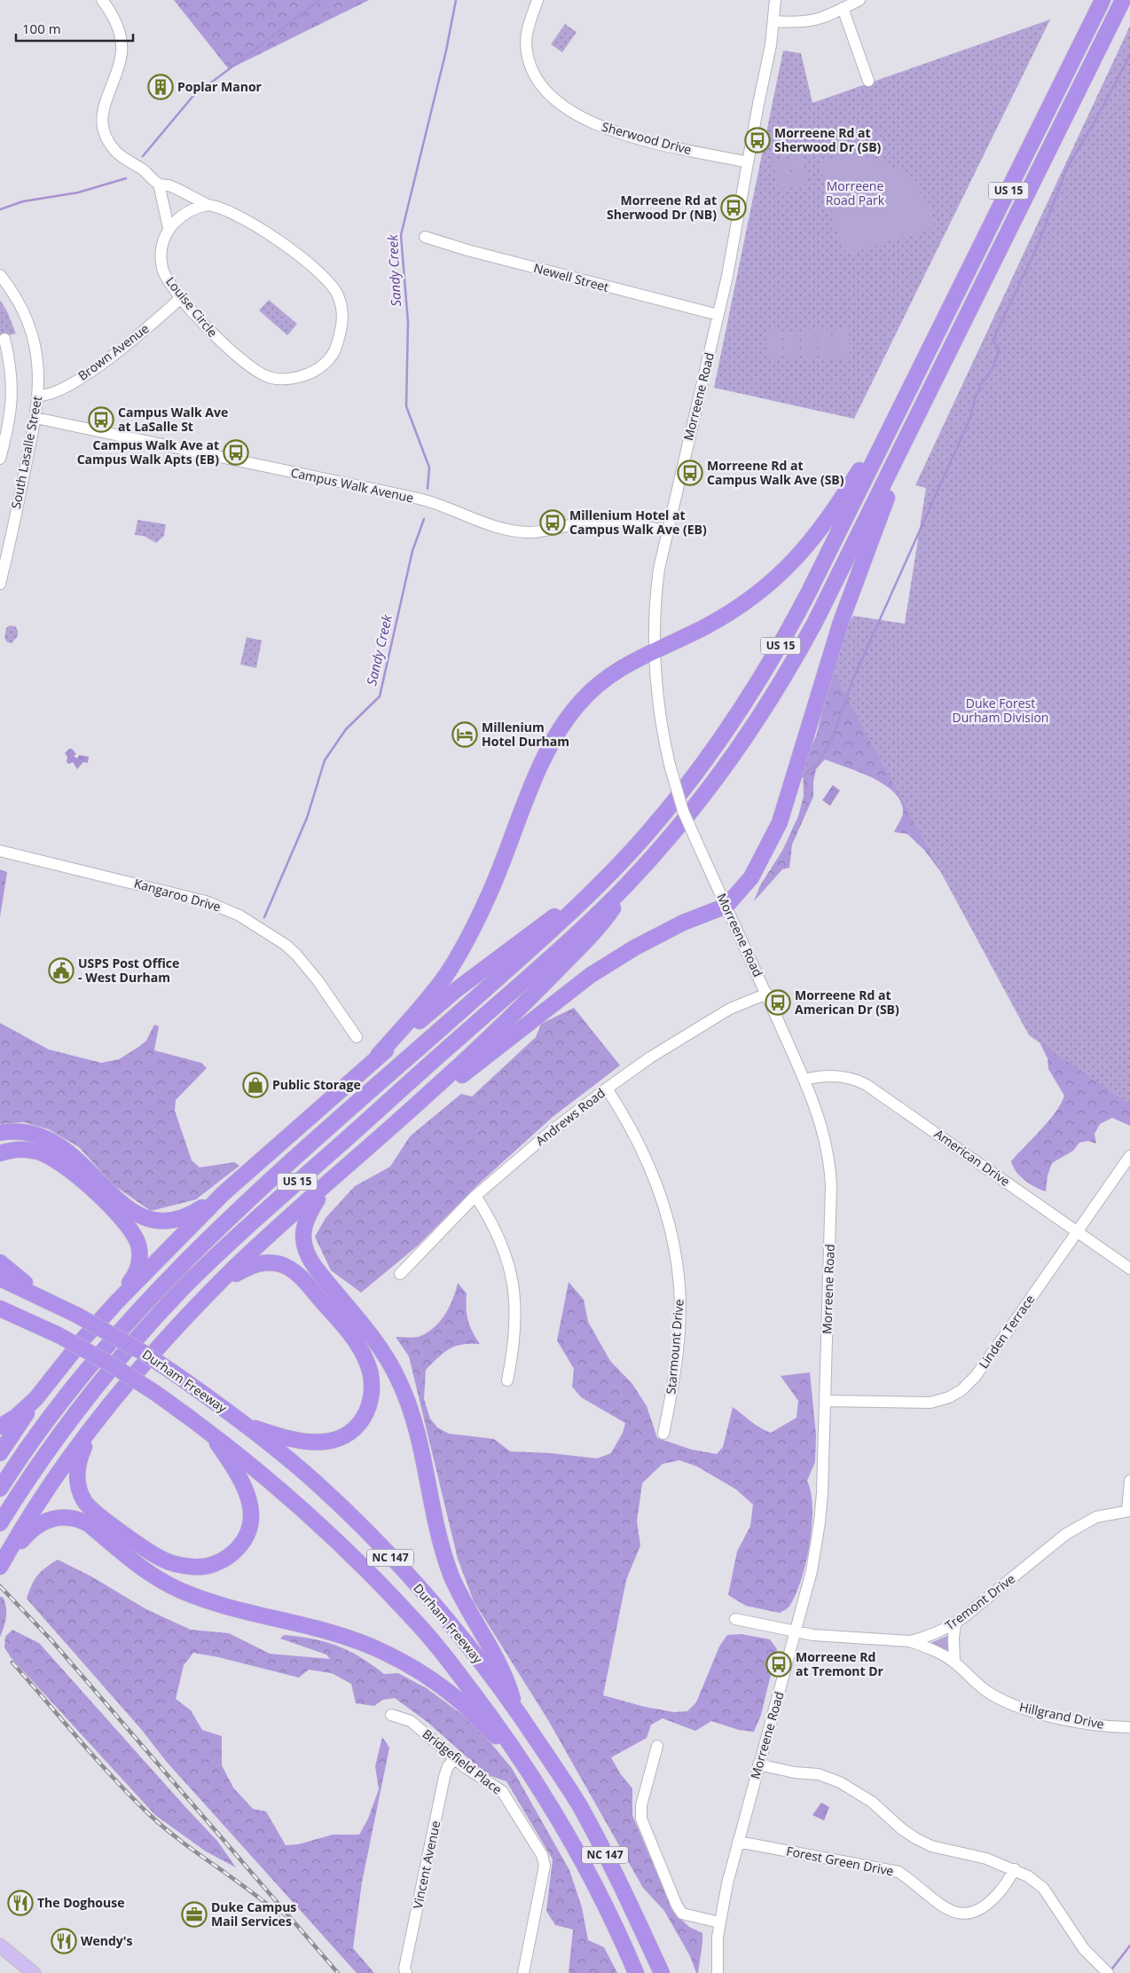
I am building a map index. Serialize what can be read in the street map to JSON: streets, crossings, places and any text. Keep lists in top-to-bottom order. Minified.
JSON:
{"streets":{"highway":["US 15","Durham Freeway","NC 147"],"street":["Sherwood Drive","Newell Street","Louise Circle","Brown Avenue","Morreene Road","South Lasalle Street","Campus Walk Avenue","Kangaroo Drive","Andrews Road","American Drive","Linden Terrace","Starmount Drive","Tremont Drive","Hillgrand Drive","Bridgefield Place","Forest Green Drive","Vincent Avenue"]},"crossings":[["Sherwood Drive","Morreene Road"],["Newell Street","Morreene Road"],["Louise Circle","Brown Avenue"],["Brown Avenue","South Lasalle Street"],["Morreene Road","Campus Walk Avenue"],["Morreene Road","Andrews Road"],["Morreene Road","American Drive"],["Morreene Road","Linden Terrace"],["Morreene Road","Tremont Drive"],["Morreene Road","Forest Green Drive"],["South Lasalle Street","Campus Walk Avenue"],["Andrews Road","Starmount Drive"],["American Drive","Linden Terrace"],["Tremont Drive","Hillgrand Drive"],["Bridgefield Place","Vincent Avenue"]],"water":["Sandy Creek"],"parks":["Morreene Road Park","Duke Forest Durham Division"],"places":{"building":["Poplar Manor"],"bus stop":["Morreene Rd at Sherwood Dr (SB)","Morreene Rd at Sherwood Dr (NB)","Campus Walk Ave at LaSalle St","Campus Walk Ave at Campus Walk Apts (EB)","Morreene Rd at Campus Walk Ave (SB)","Millenium Hotel at Campus Walk Ave (EB)","Morreene Rd at American Dr (SB)","Morreene Rd at Tremont Dr"],"hotel":["Millenium Hotel Durham"],"public building":["USPS Post Office - West Durham"],"shop":["Public Storage"],"restaurant":["The Doghouse","Wendy's"],"office":["Duke Campus Mail Services"]},"scale_bar":"100 m"}
